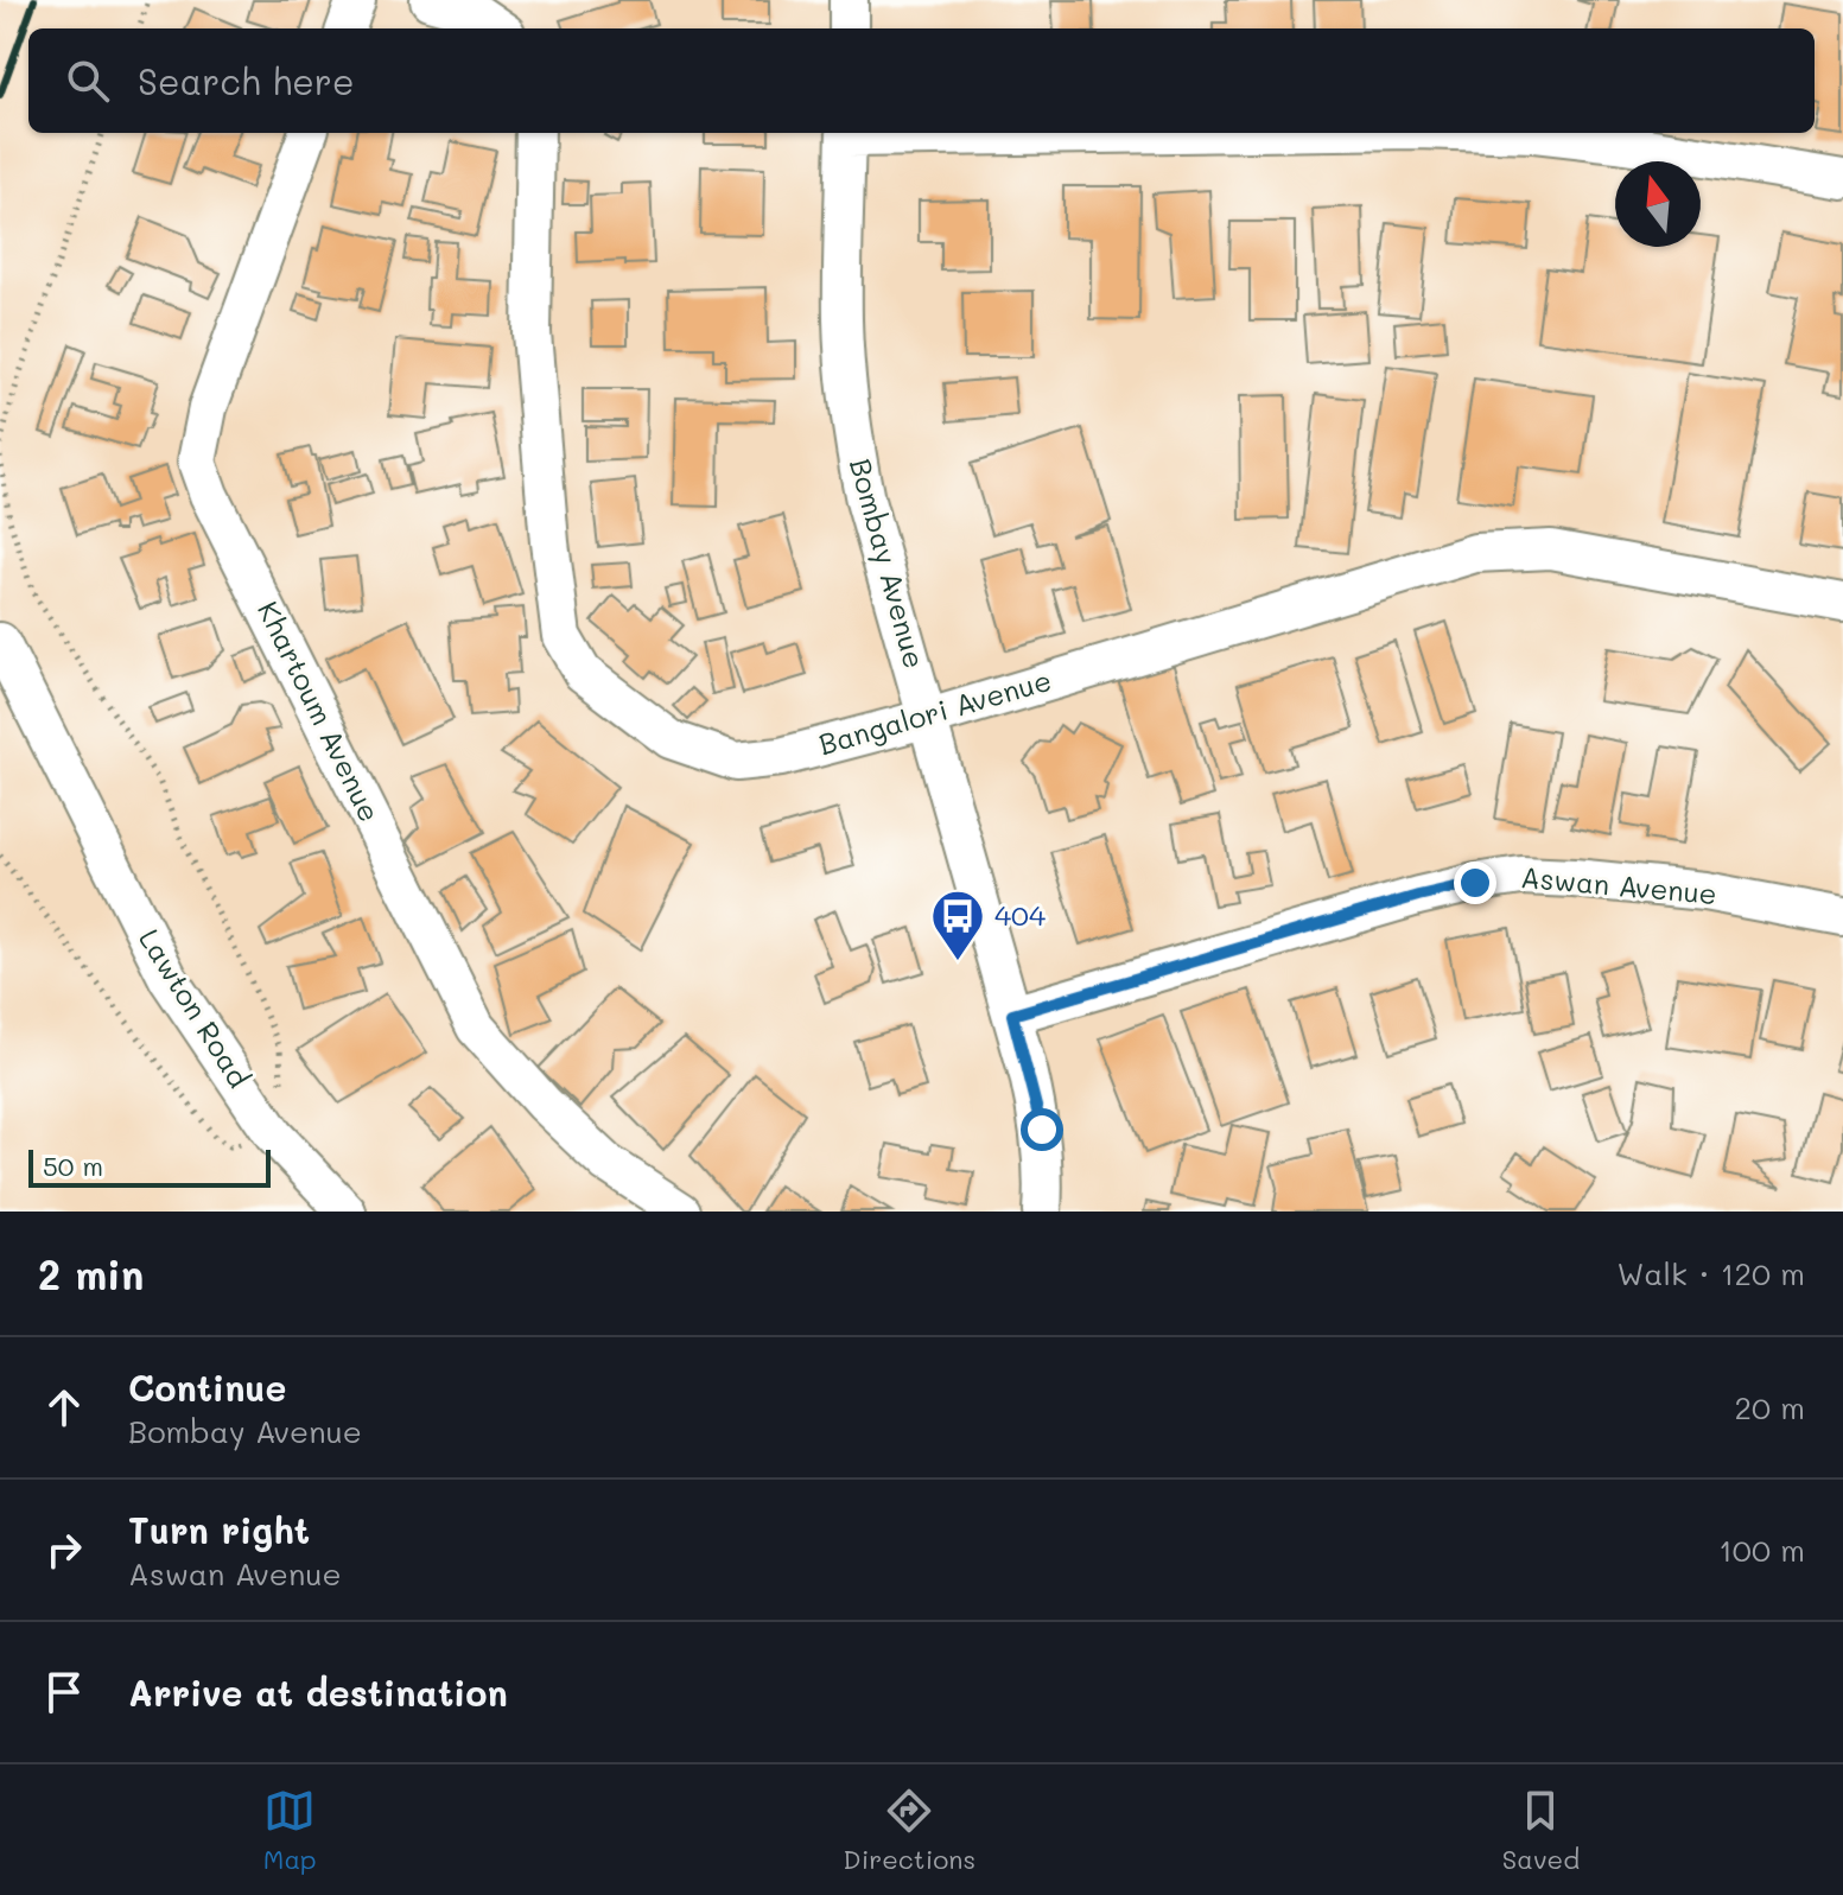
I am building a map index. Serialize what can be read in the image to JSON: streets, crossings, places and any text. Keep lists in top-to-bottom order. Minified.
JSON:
{"streets":{"street":["Bombay Avenue","Khartoum Avenue","Bangalori Avenue","Aswan Avenue","Lawton Road"]},"crossings":[["Bombay Avenue","Bangalori Avenue"],["Bombay Avenue","Aswan Avenue"]],"places":{"bus stop":["404"]},"scale_bar":"50 m","north":"top","page":{"search":"Search here","scale":"50 m","heading":["2 min","Walk · 120 m"],"list":[["Continue","Bombay Avenue","20 m"],["Turn right","Aswan Avenue","100 m"],"Arrive at destination"],"nav":["Map","Directions","Saved"]}}
